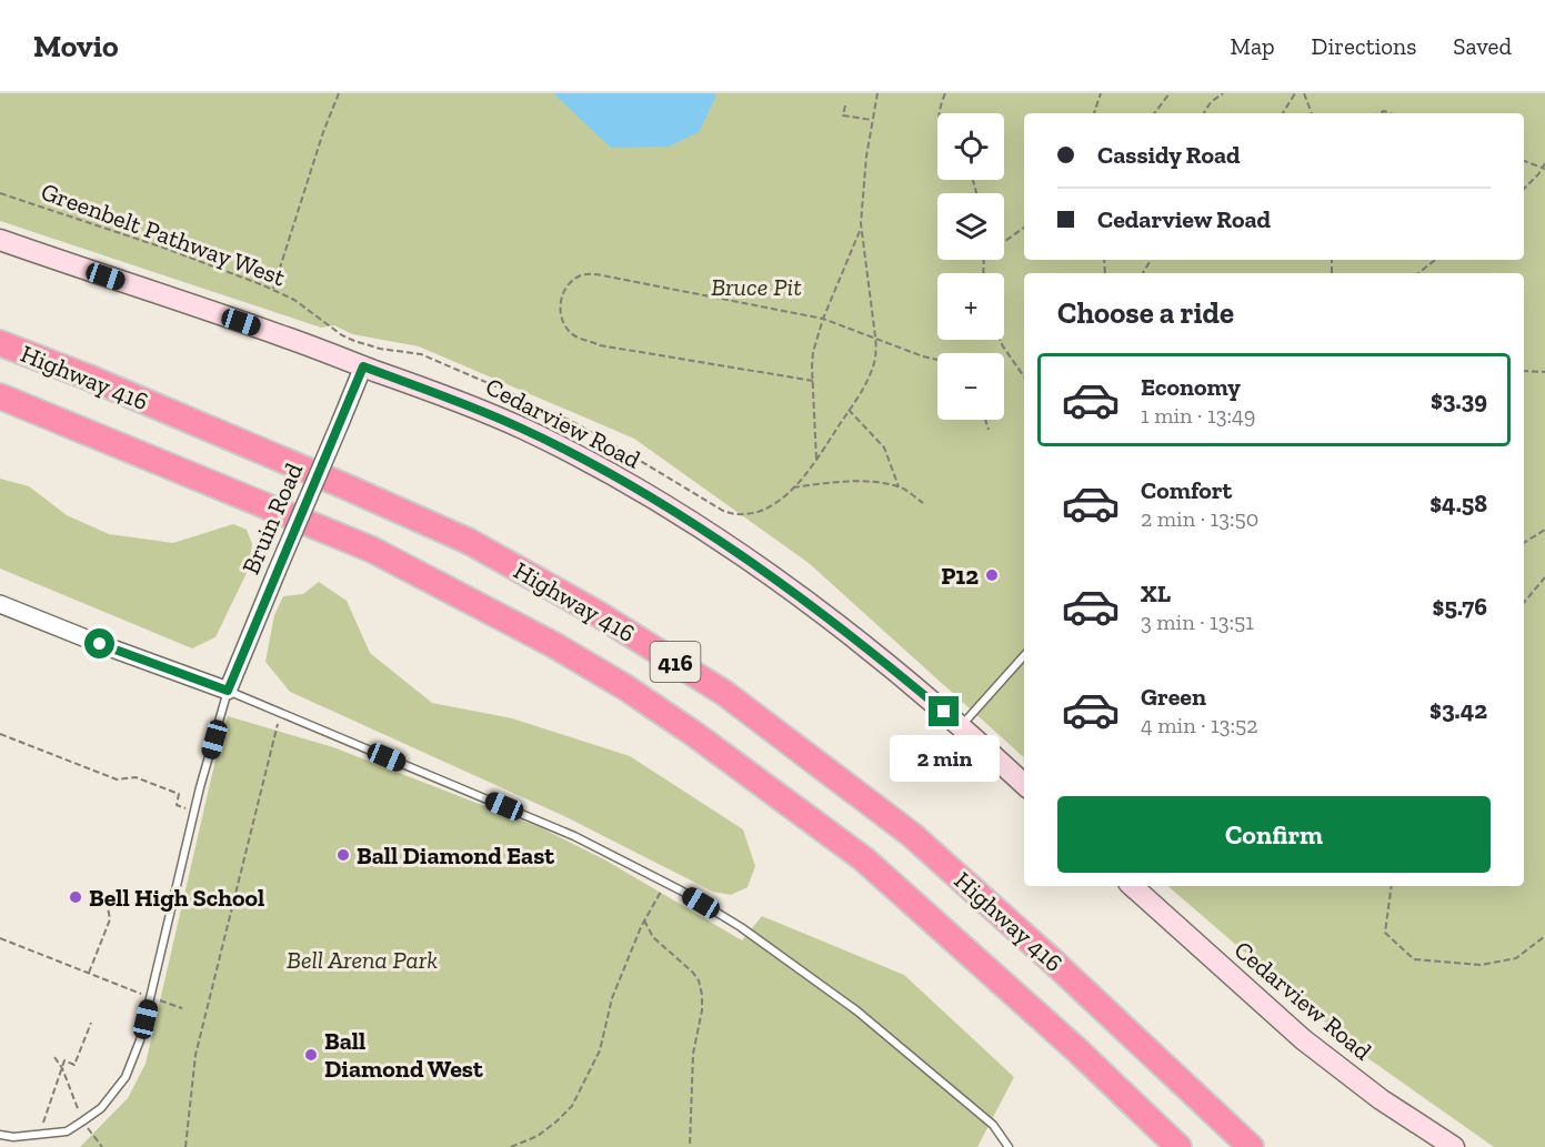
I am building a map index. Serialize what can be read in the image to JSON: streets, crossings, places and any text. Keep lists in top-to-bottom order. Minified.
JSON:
{"streets":{"highway":["Highway 416","416"],"main road":["Cedarview Road"],"street":["Bruin Road"],"path":["Greenbelt Pathway West"]},"crossings":[["Cedarview Road","Bruin Road"]],"parks":["Bruce Pit","Bell Arena Park"],"places":["P12","Ball Diamond East","Bell High School","Ball Diamond West"],"page":{"header":"Movio","nav":["Map","Directions","Saved"],"map_buttons":["+","−"],"banner":["Cassidy Road","Cedarview Road"],"heading":"Choose a ride","list":[{"name":"Economy","note":"1 min · 13:49","value":"$3.39"},{"name":"Comfort","note":"2 min · 13:50","value":"$4.58"},{"name":"XL","note":"3 min · 13:51","value":"$5.76"},{"name":"Green","note":"4 min · 13:52","value":"$3.42"}],"bubble":"2 min","buttons":"Confirm"}}
